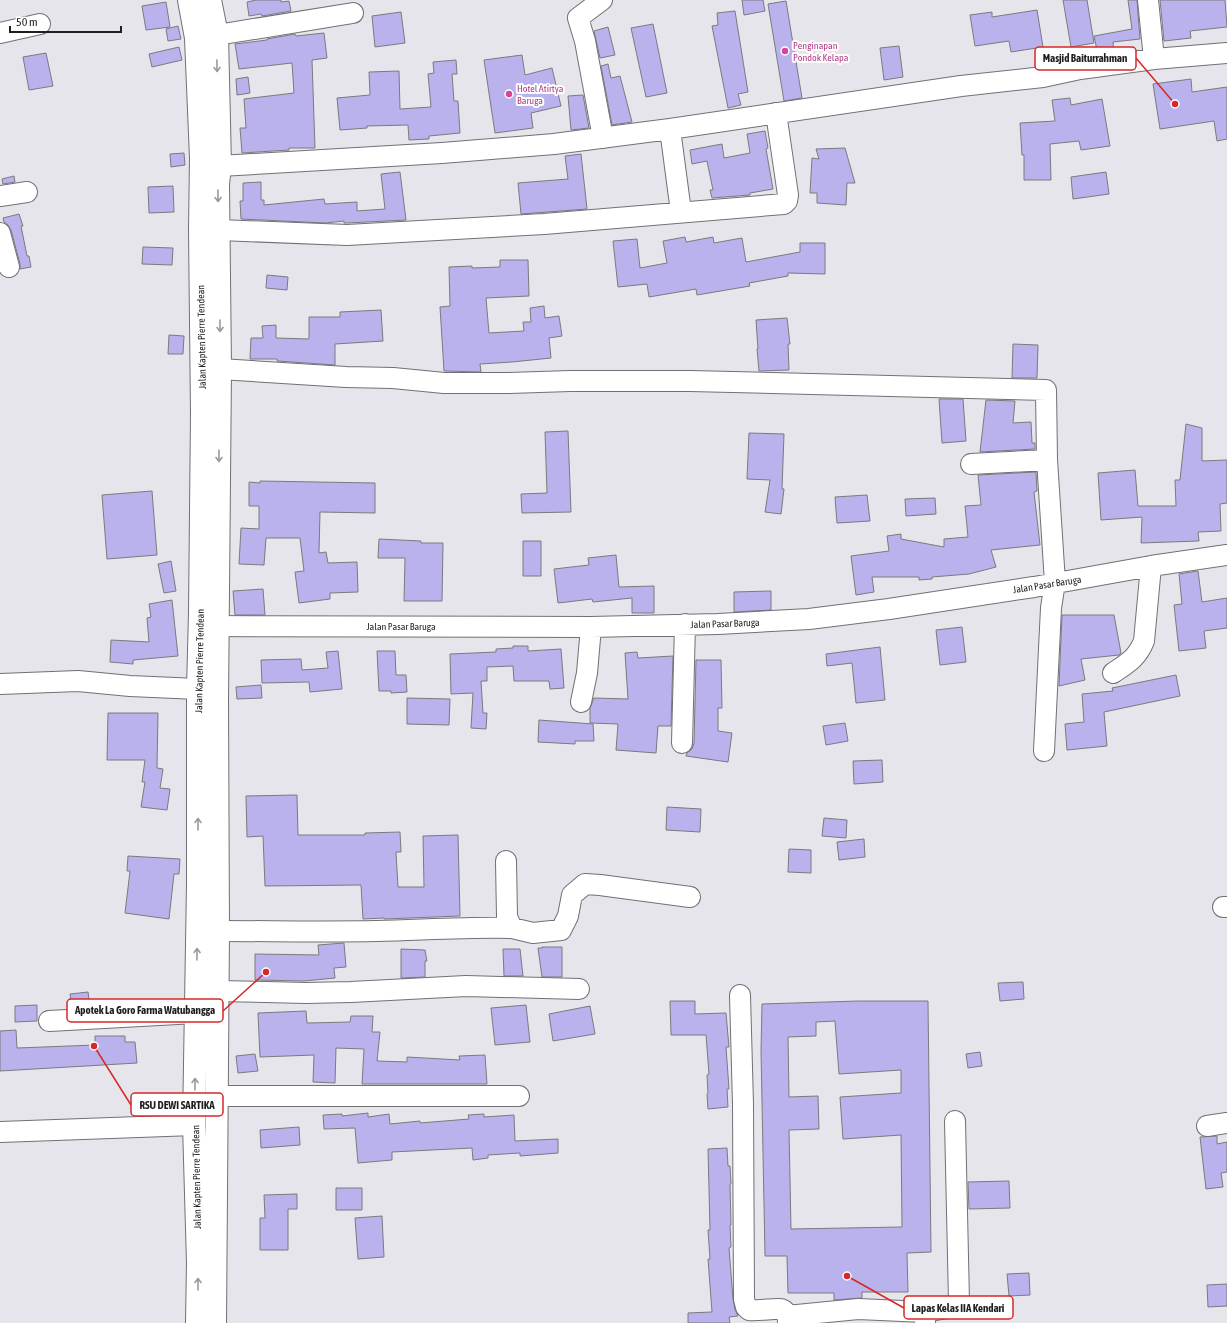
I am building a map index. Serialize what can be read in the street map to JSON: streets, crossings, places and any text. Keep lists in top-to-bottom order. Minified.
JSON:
{"streets":{"highway":["Jalan Kapten Pierre Tendean"],"street":["Jalan Pasar Baruga"]},"crossings":[["Jalan Kapten Pierre Tendean","Jalan Pasar Baruga"]],"places":["Penginapan Pondok Kelapa","Hotel Atirtya Baruga","Masjid Baiturrahman","Apotek La Goro Farma Watubangga","RSU DEWI SARTIKA","Lapas Kelas IIA Kendari"],"scale_bar":"50 m"}
